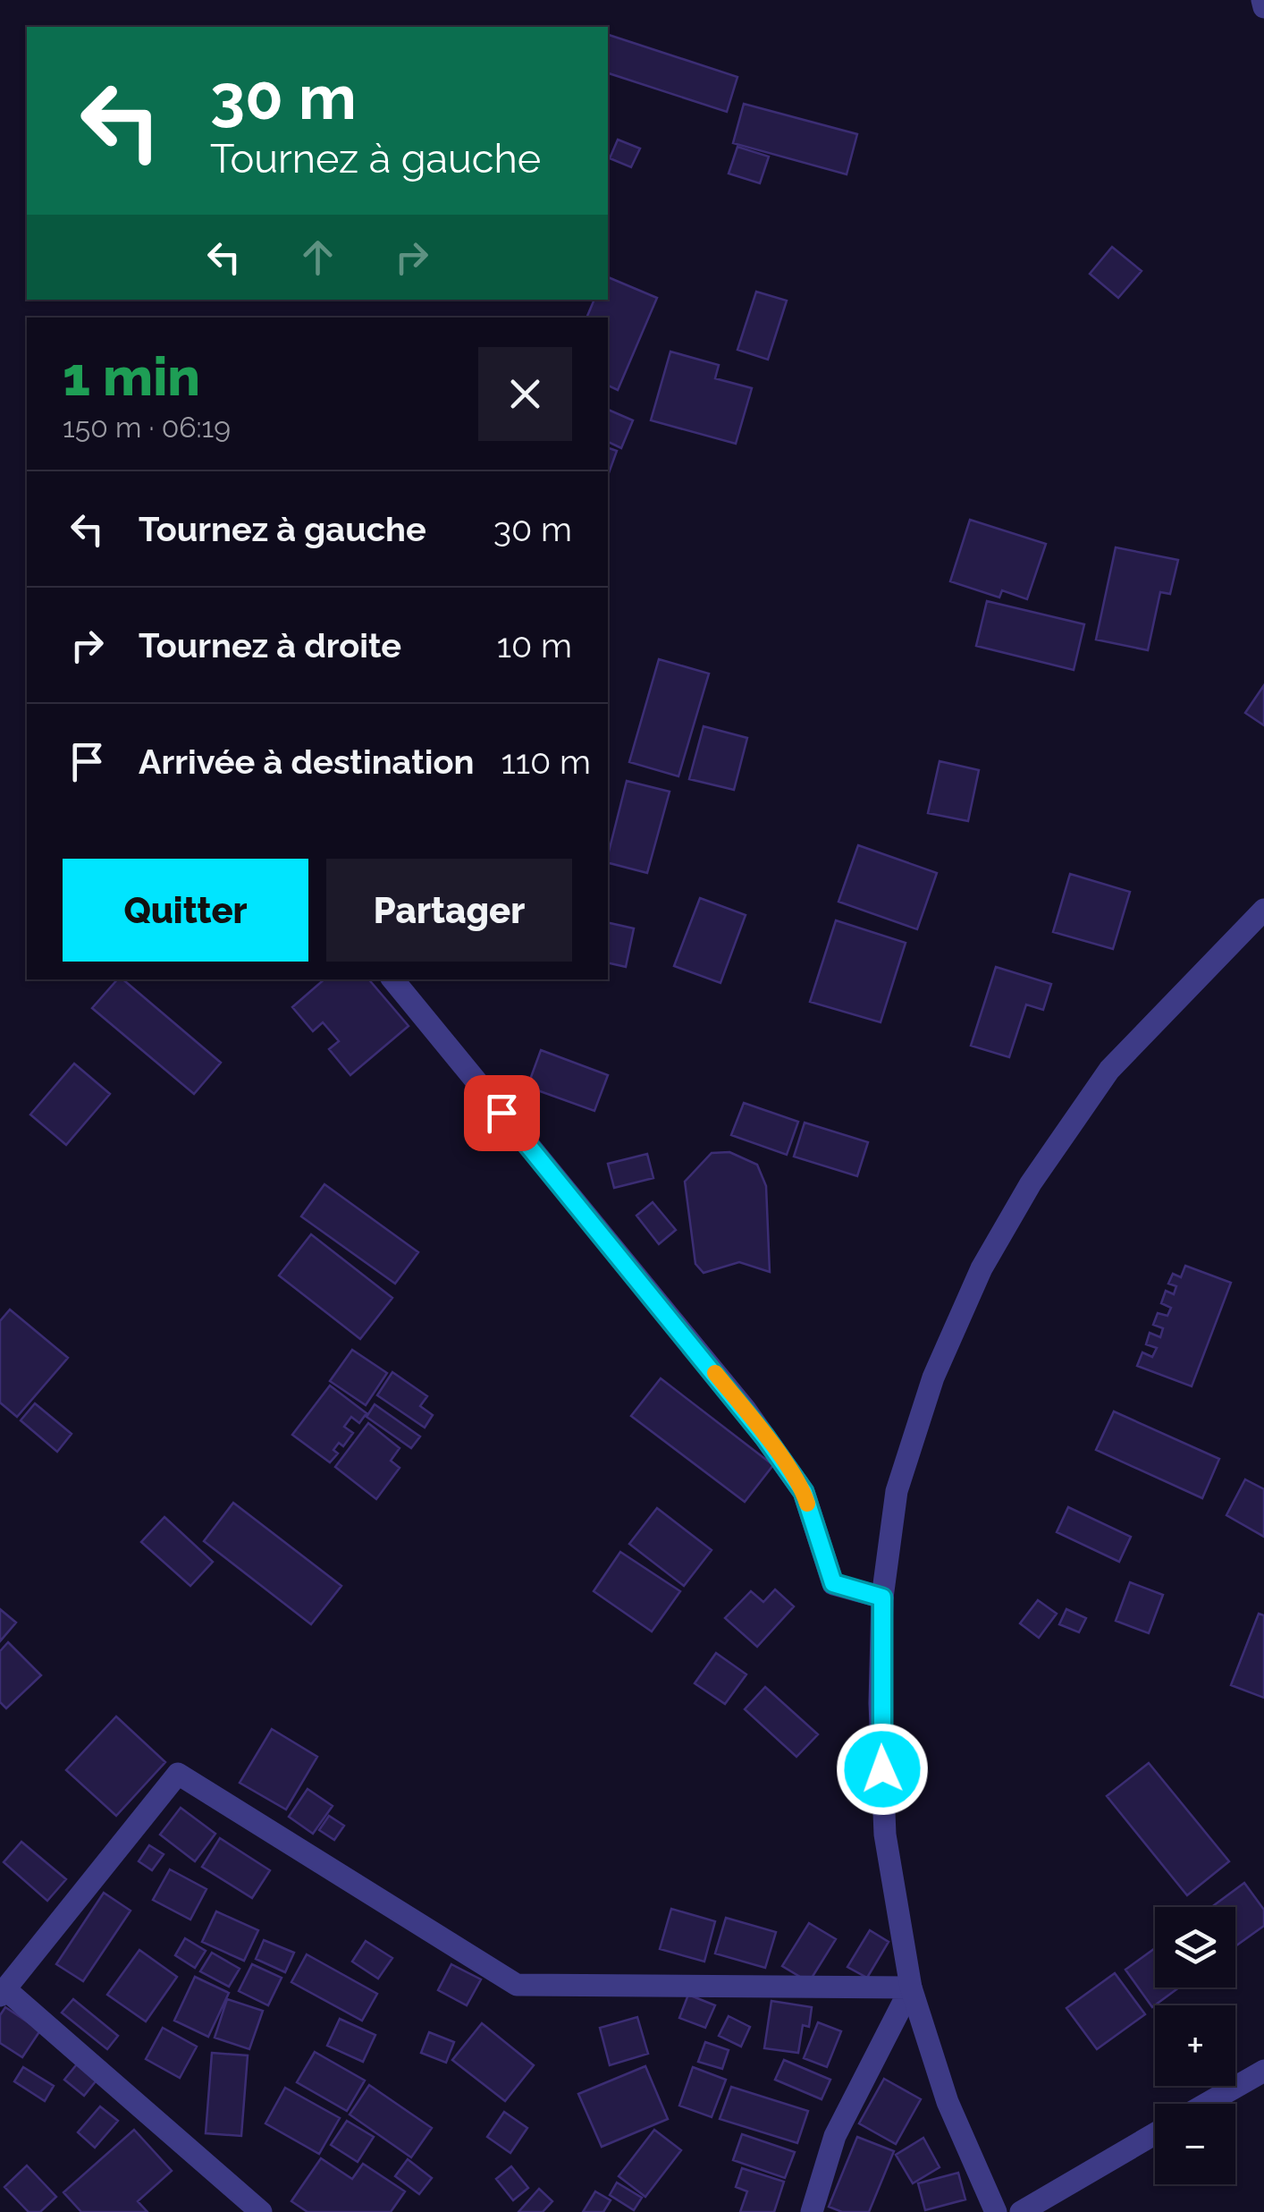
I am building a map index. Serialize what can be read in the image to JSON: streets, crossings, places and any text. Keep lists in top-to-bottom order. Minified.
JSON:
{"page":{"turn":["30 m","Tournez à gauche"],"heading":["1 min","150 m · 06:19"],"list":[{"name":"Tournez à gauche","value":"30 m"},{"name":"Tournez à droite","value":"10 m"},{"name":"Arrivée à destination","value":"110 m"}],"buttons":["Quitter","Partager"],"map_buttons":["+","−"]}}
